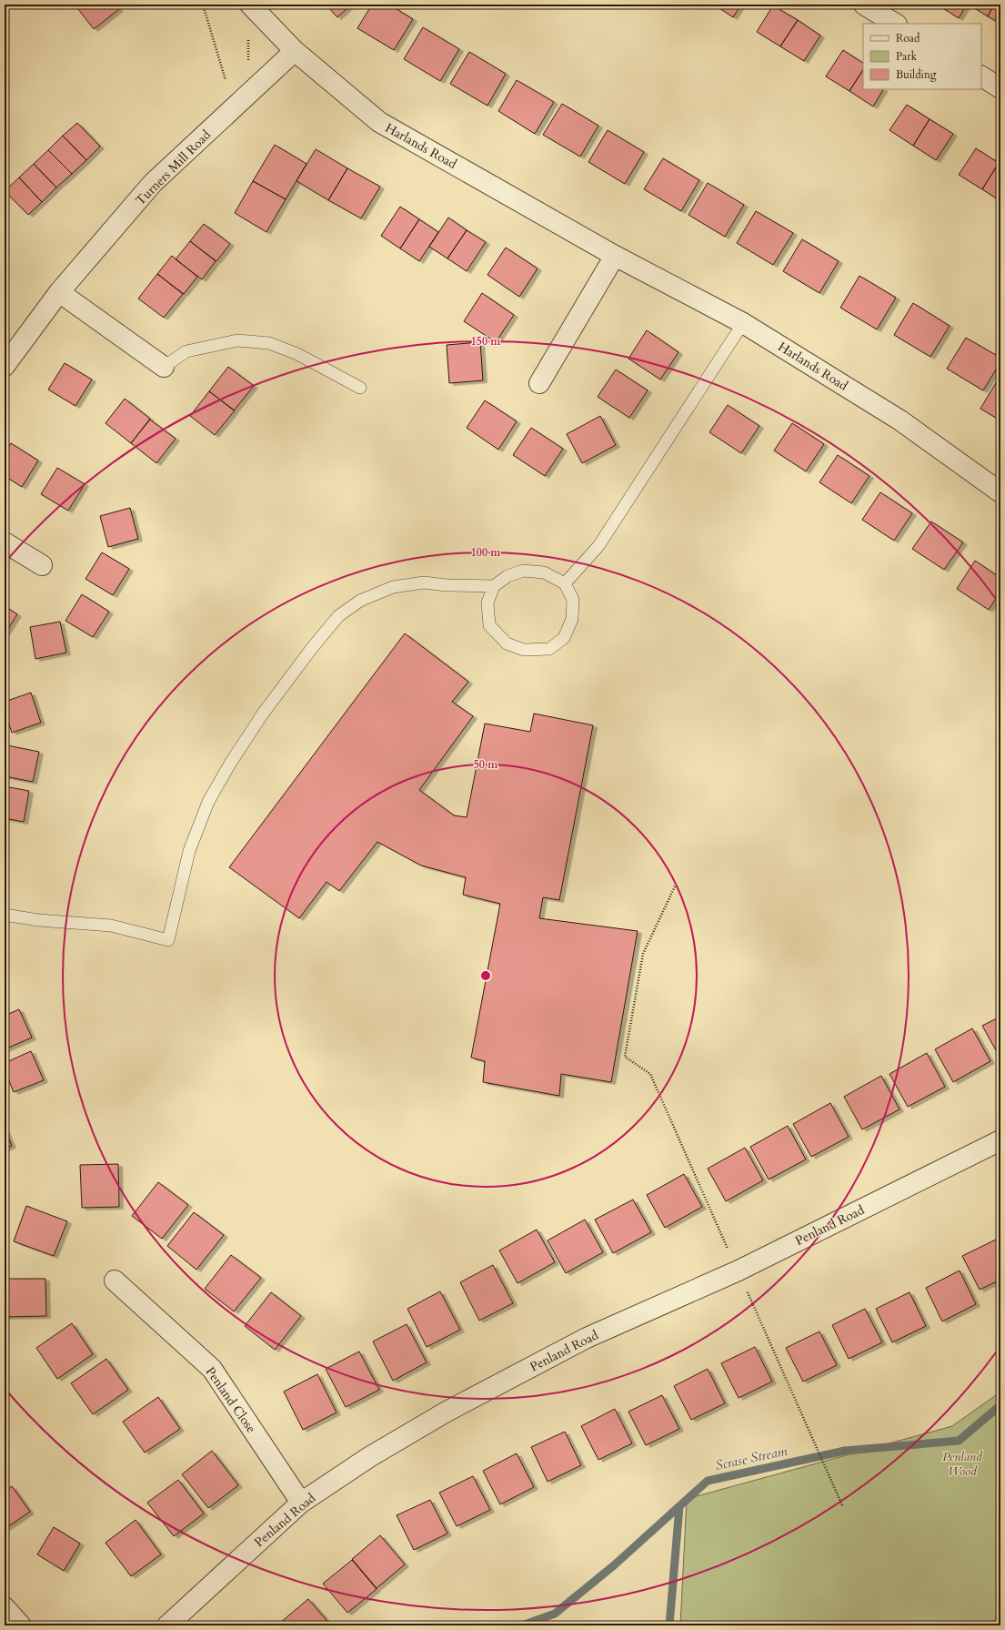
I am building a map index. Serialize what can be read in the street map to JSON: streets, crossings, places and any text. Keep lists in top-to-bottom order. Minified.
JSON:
{"streets":{"street":["Harlands Road","Turners Mill Road","Penland Road","Penland Close"]},"crossings":[["Harlands Road","Turners Mill Road"],["Penland Road","Penland Close"]],"water":["Scrase Stream"],"parks":["Penland Wood"],"legend":["Road","Park","Building"],"rings":["150 m","100 m","50 m"]}
